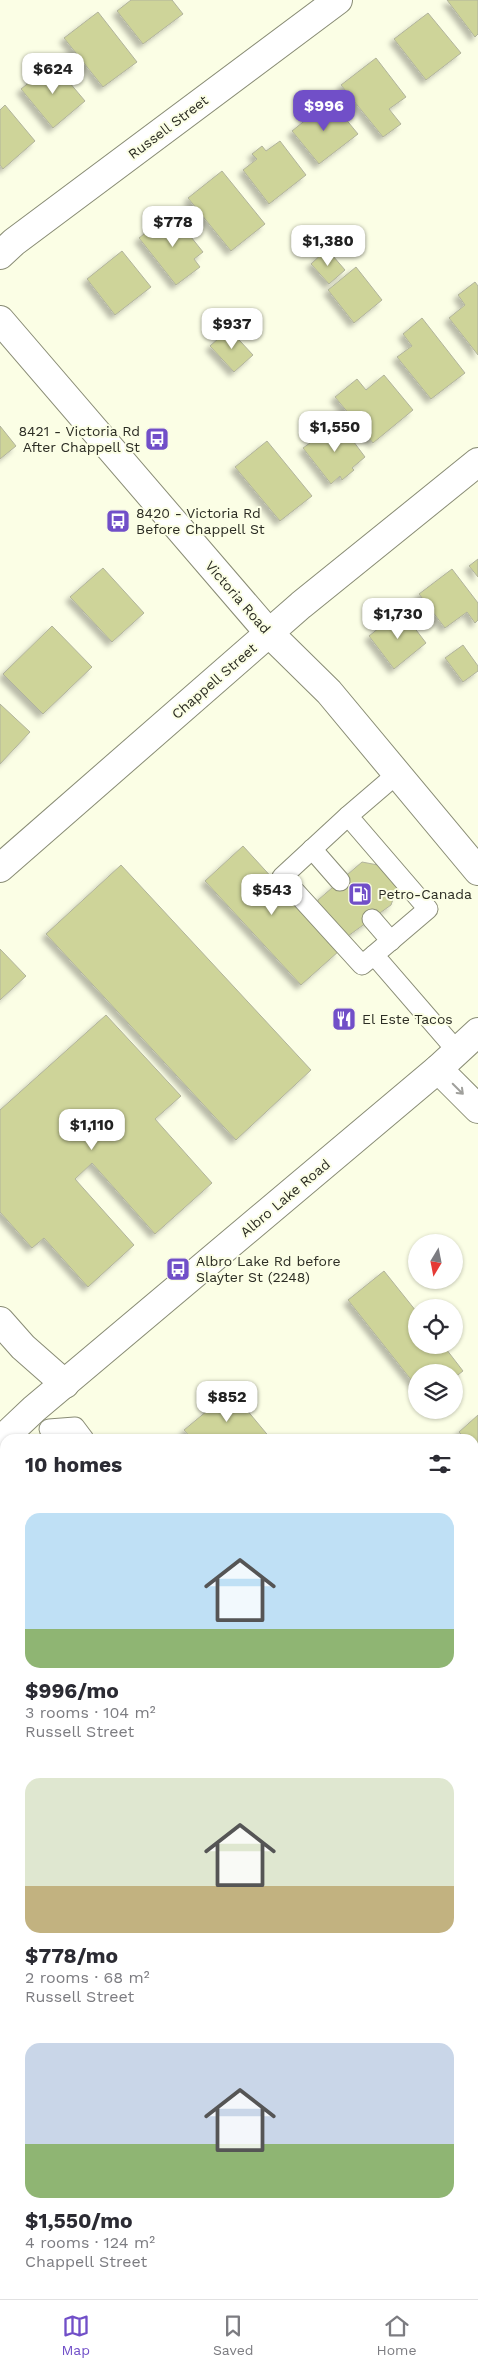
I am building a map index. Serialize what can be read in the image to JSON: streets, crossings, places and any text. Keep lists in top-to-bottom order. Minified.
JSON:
{"streets":{"street":["Russell Street","Victoria Road","Chappell Street","Albro Lake Road"]},"crossings":[["Victoria Road","Chappell Street"]],"places":{"bus stop":["8421 - Victoria Rd After Chappell St","8420 - Victoria Rd Before Chappell St","Albro Lake Rd before Slayter St (2248)"],"fuel station":["Petro-Canada"],"restaurant":["El Este Tacos"]},"north":"bottom","page":{"price":["$624","$996","$778","$1,380","$937","$1,550","$1,730","$543","$1,110","$852"],"heading":"10 homes","list":[{"name":"$996/mo","note":"3 rooms · 104 m² · Russell Street"},{"name":"$778/mo","note":"2 rooms · 68 m² · Russell Street"},{"name":"$1,550/mo","note":"4 rooms · 124 m² · Chappell Street"}],"tabs":["Map","Saved","Home"]}}
